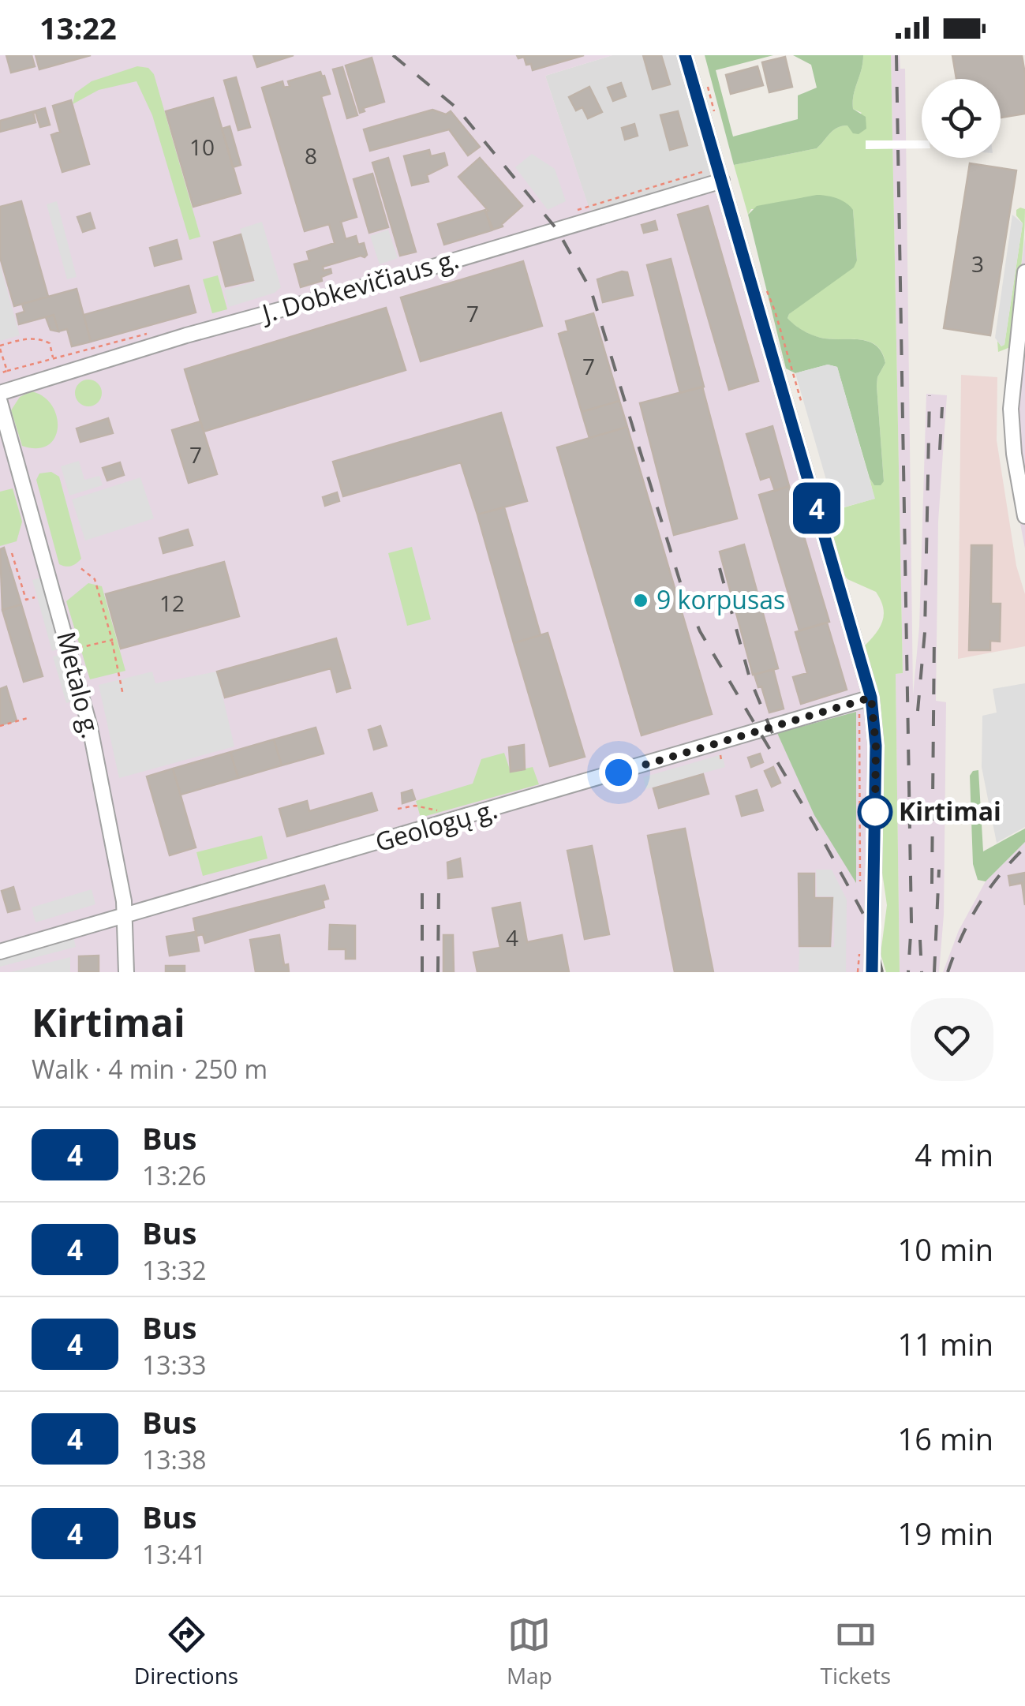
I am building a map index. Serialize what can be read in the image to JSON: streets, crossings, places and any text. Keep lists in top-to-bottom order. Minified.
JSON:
{"streets":{"street":["J. Dobkevičiaus g.","Metalo g.","Geologų g."]},"crossings":[["Metalo g.","Geologų g."]],"places":["9 korpusas","Kirtimai"],"lines":["bus line 4"],"house_numbers":["10","8","3","7","7","7","12","4"],"page":{"status":"13:22","on_map":"4","heading":["Kirtimai","Walk · 4 min · 250 m"],"list":[{"mark":"4","name":"Bus","note":"13:26","value":"4 min"},{"mark":"4","name":"Bus","note":"13:32","value":"10 min"},{"mark":"4","name":"Bus","note":"13:33","value":"11 min"},{"mark":"4","name":"Bus","note":"13:38","value":"16 min"},{"mark":"4","name":"Bus","note":"13:41","value":"19 min"}],"tabs":["Directions","Map","Tickets"]}}
